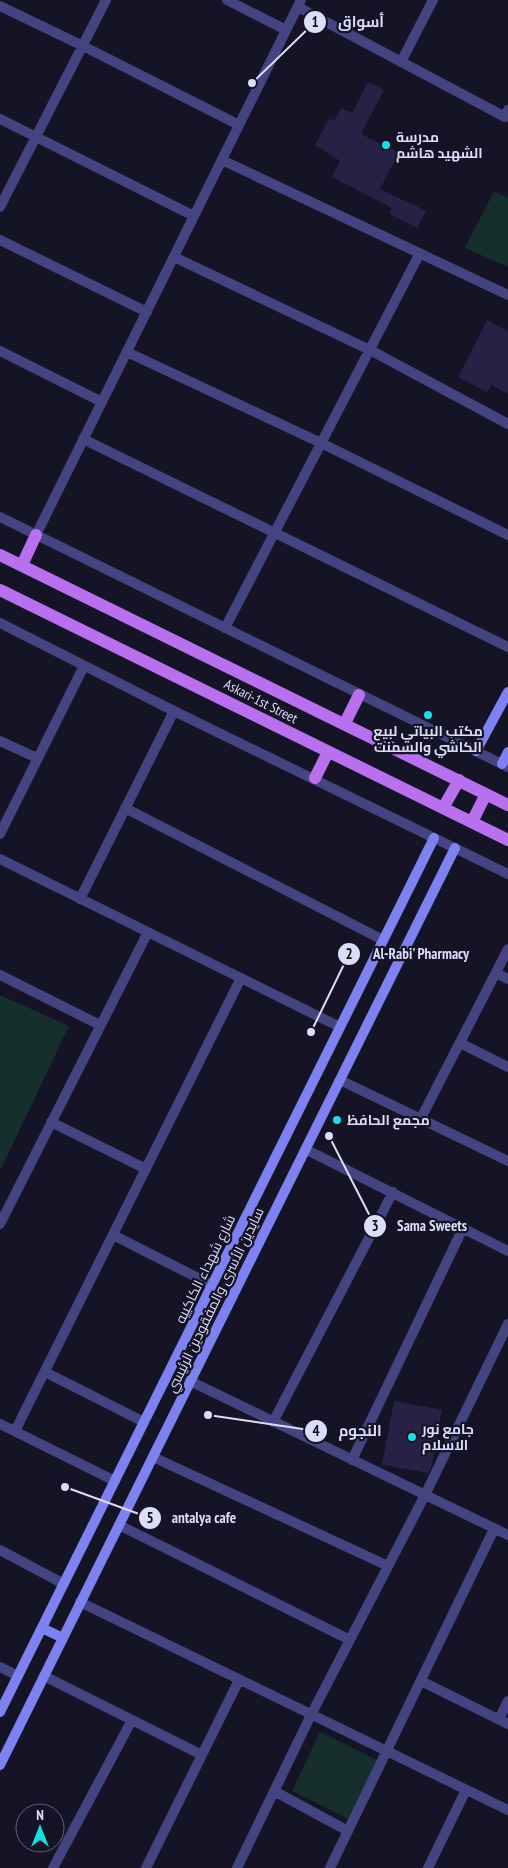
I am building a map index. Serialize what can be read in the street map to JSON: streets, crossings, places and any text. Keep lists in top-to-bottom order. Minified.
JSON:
{"streets":{"main road":["Askari-1st Street","شارع شهداء الكاكييه","سايدين الأسرى والمفقودين الرئيسي"]},"places":["أسواق","مدرسة الشهيد هاشم","مكتب البياتي لبيع الكاشي والسمنت","Al-Rabi' Pharmacy","مجمع الحافظ","Sama Sweets","النجوم","جامع نور الاسلام","antalya cafe"],"north":"top"}
